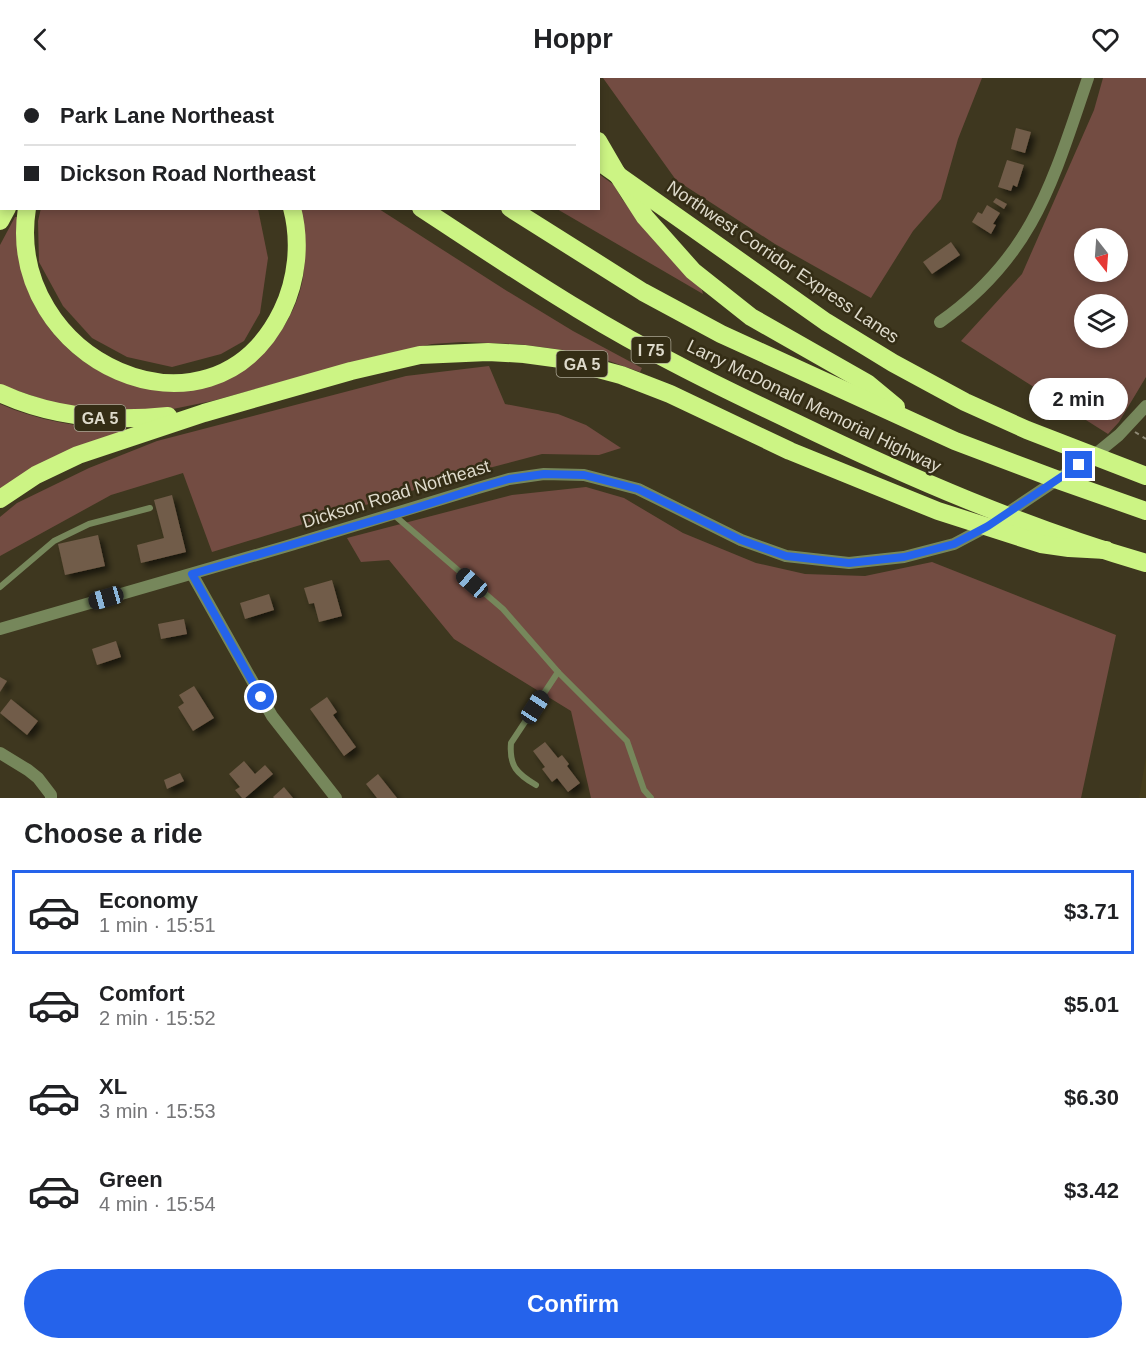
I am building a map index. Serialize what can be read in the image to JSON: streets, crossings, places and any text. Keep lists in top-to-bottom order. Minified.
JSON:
{"streets":{"highway":["Northwest Corridor Express Lanes","I 75","GA 5","Larry McDonald Memorial Highway"],"street":["Dickson Road Northeast"]},"crossings":[["GA 5","Larry McDonald Memorial Highway"]],"north":"bottom","page":{"header":"Hoppr","banner":["Park Lane Northeast","Dickson Road Northeast"],"bubble":"2 min","heading":"Choose a ride","list":[{"name":"Economy","note":"1 min · 15:51","value":"$3.71"},{"name":"Comfort","note":"2 min · 15:52","value":"$5.01"},{"name":"XL","note":"3 min · 15:53","value":"$6.30"},{"name":"Green","note":"4 min · 15:54","value":"$3.42"}],"buttons":"Confirm"}}
